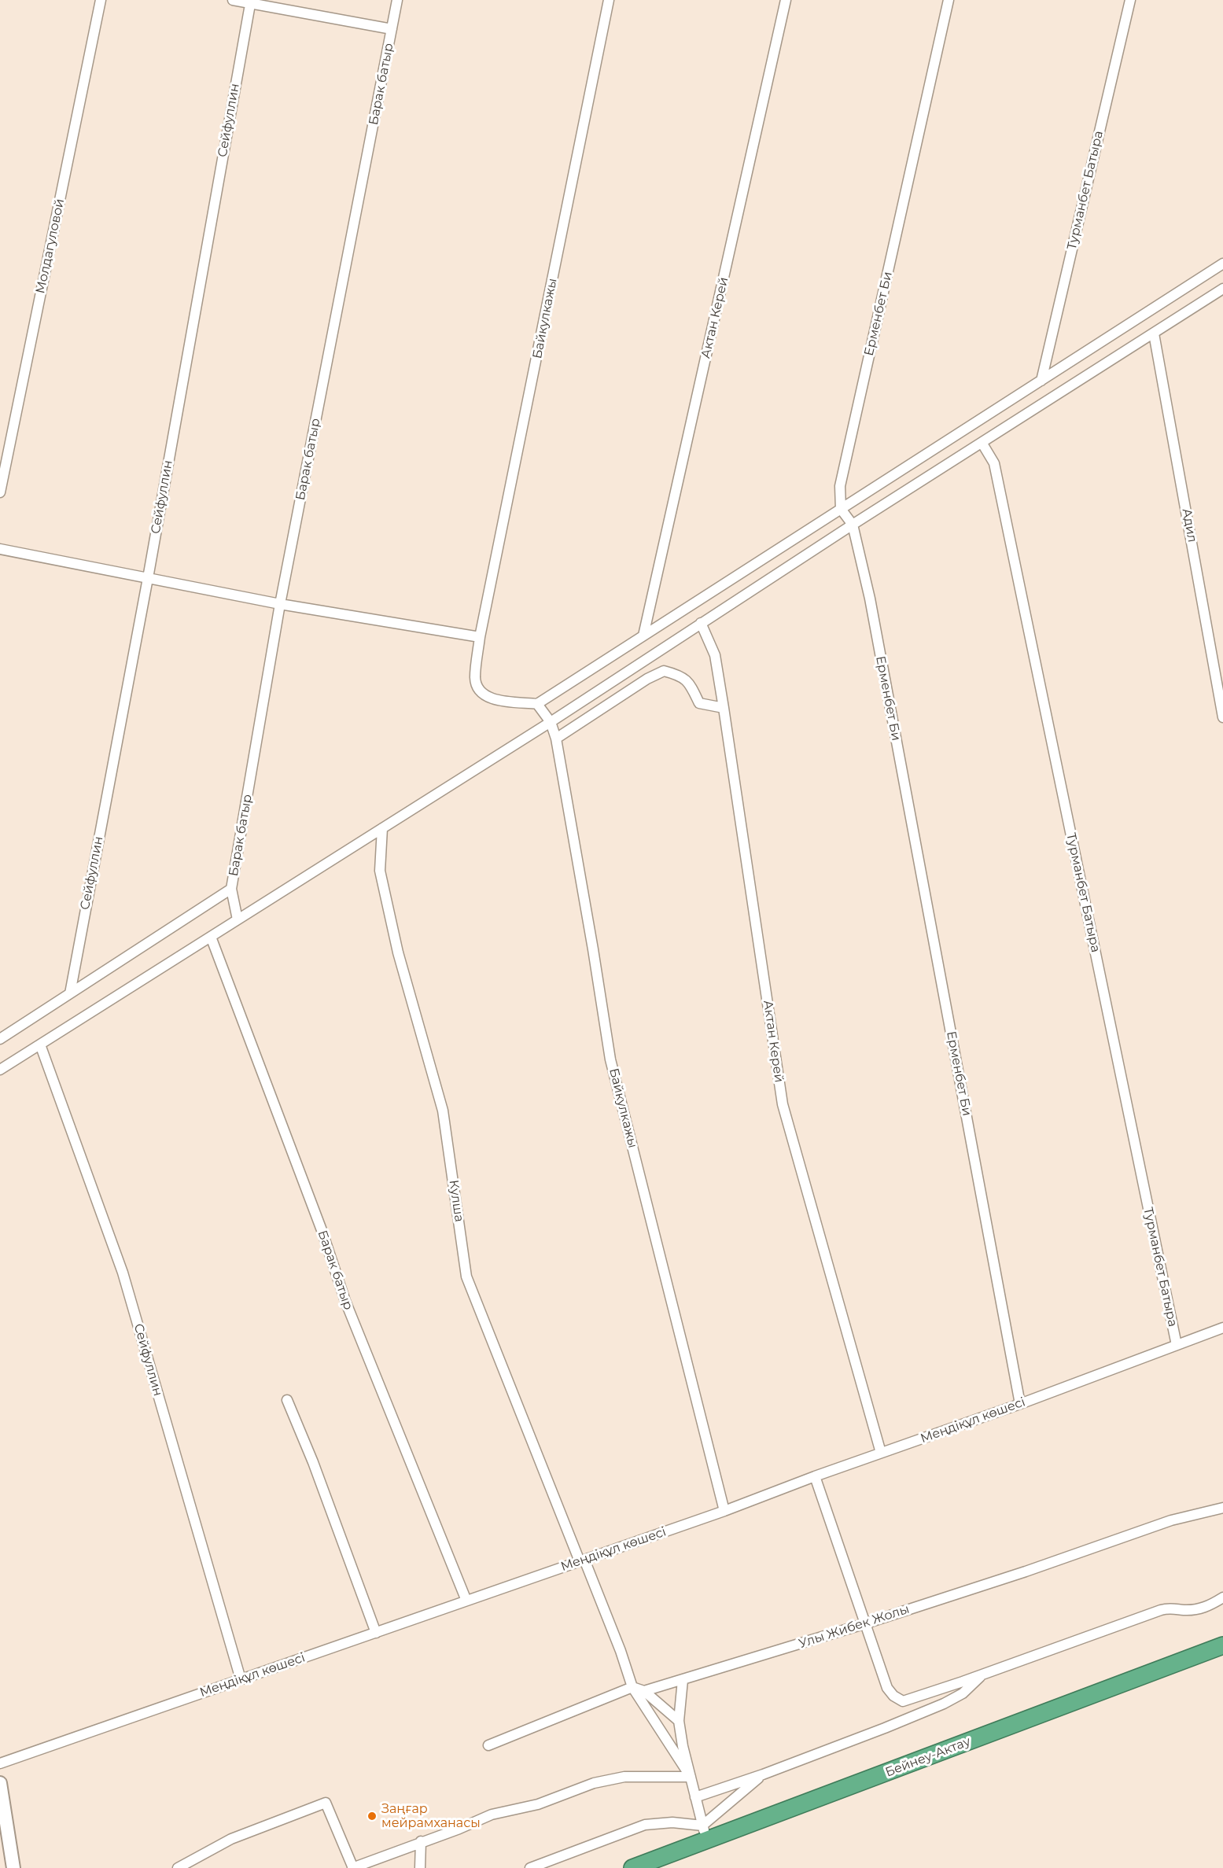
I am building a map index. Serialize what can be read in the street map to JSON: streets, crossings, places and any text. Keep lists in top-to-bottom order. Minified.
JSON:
{"streets":{"highway":["Бейнеу-Актау"],"street":["Барак батыр","Сейфуллин","Турманбет Батыра","Молдагуловой","Ерменбет Би","Актан Керей","Байкулкажы","Адил","Кулша","Меңдіқұл көшесі","Улы Жибек Жолы"]},"crossings":[["Барак батыр","Меңдіқұл көшесі"],["Сейфуллин","Меңдіқұл көшесі"],["Турманбет Батыра","Меңдіқұл көшесі"],["Ерменбет Би","Меңдіқұл көшесі"],["Актан Керей","Меңдіқұл көшесі"],["Байкулкажы","Меңдіқұл көшесі"],["Кулша","Меңдіқұл көшесі"]],"places":["Заңғар мейрамханасы"]}
